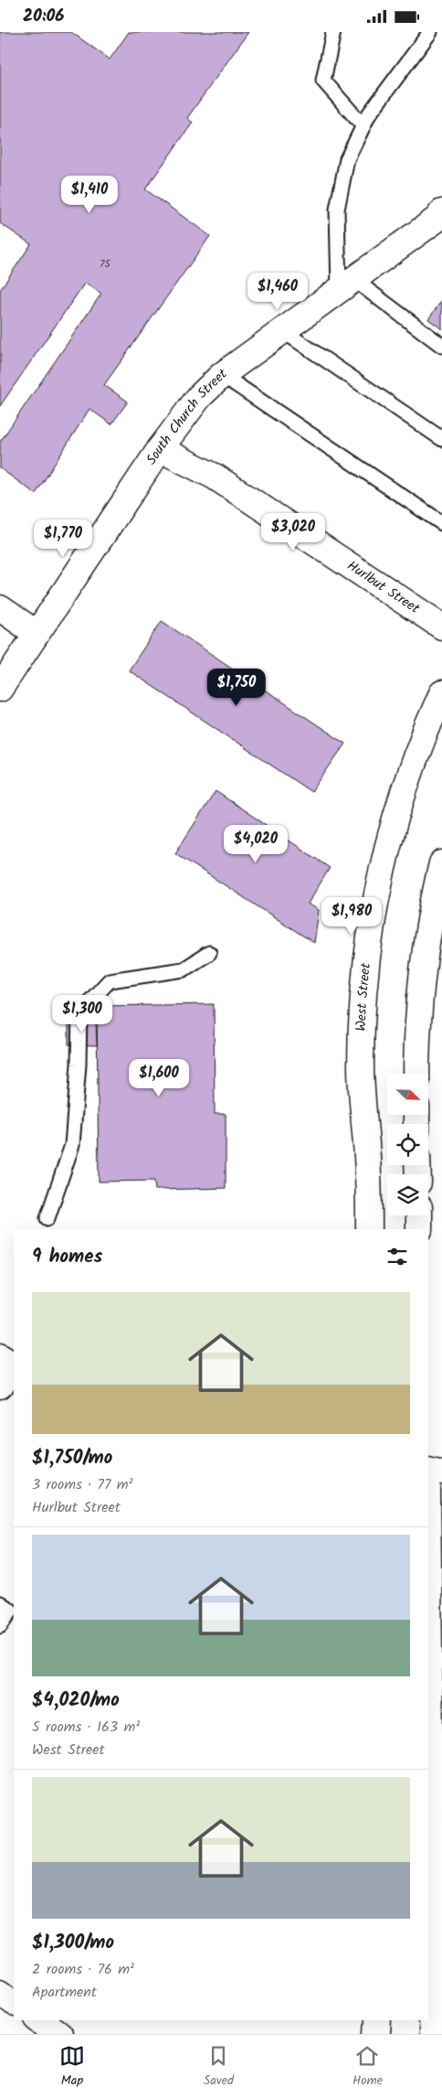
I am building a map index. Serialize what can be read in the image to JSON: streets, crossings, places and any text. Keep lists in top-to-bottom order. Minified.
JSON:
{"streets":{"main road":["South Church Street","Hurlbut Street","West Street"]},"crossings":[["South Church Street","Hurlbut Street"]],"house_numbers":["75"],"north":"bottom right","page":{"status":"20:06","price":["$1,410","$1,460","$3,020","$1,770","$1,750","$4,020","$1,980","$1,300","$1,600"],"heading":"9 homes","list":[{"name":"$1,750/mo","note":"3 rooms · 77 m² · Hurlbut Street"},{"name":"$4,020/mo","note":"5 rooms · 163 m² · West Street"},{"name":"$1,300/mo","note":"2 rooms · 76 m² · Apartment"}],"tabs":["Map","Saved","Home"]}}
